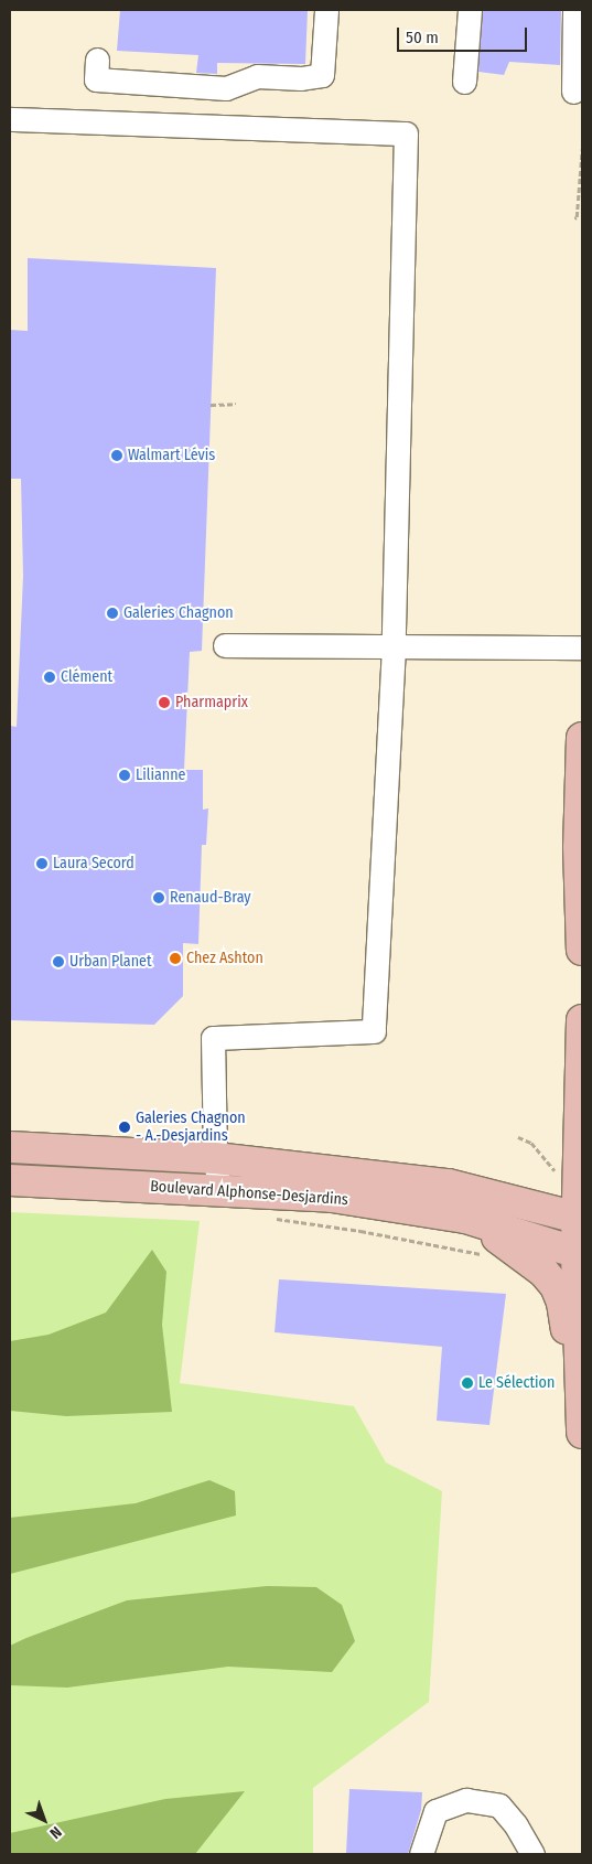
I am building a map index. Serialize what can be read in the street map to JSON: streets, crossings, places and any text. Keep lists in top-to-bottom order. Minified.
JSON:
{"streets":{"main road":["Boulevard Alphonse-Desjardins"]},"places":["Walmart Lévis","Galeries Chagnon","Clément","Pharmaprix","Lilianne","Laura Secord","Renaud-Bray","Chez Ashton","Urban Planet","Galeries Chagnon - A.-Desjardins","Le Sélection"],"scale_bar":"50 m","north":"bottom right"}
